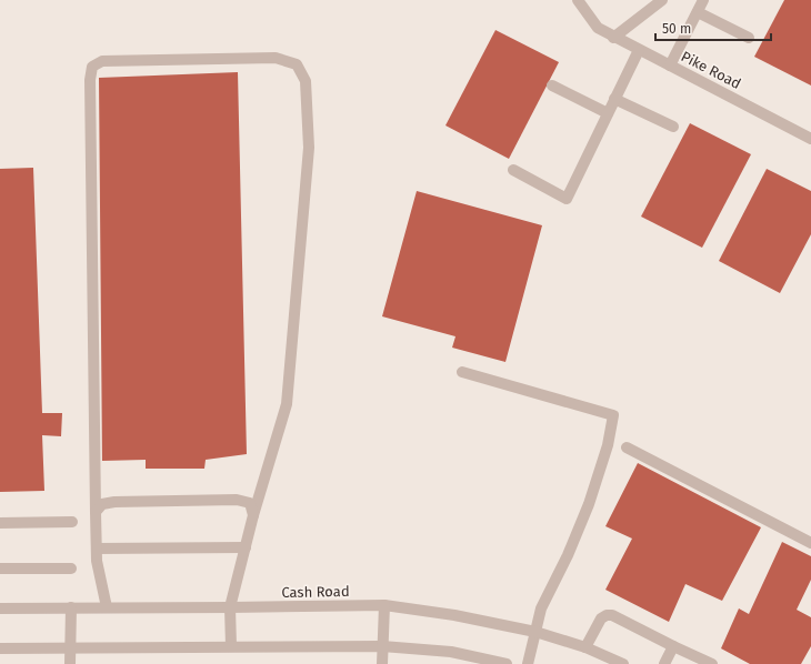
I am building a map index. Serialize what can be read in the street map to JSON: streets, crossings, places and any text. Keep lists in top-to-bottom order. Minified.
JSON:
{"streets":{"street":["Pike Road","Cash Road"]},"scale_bar":"50 m"}
